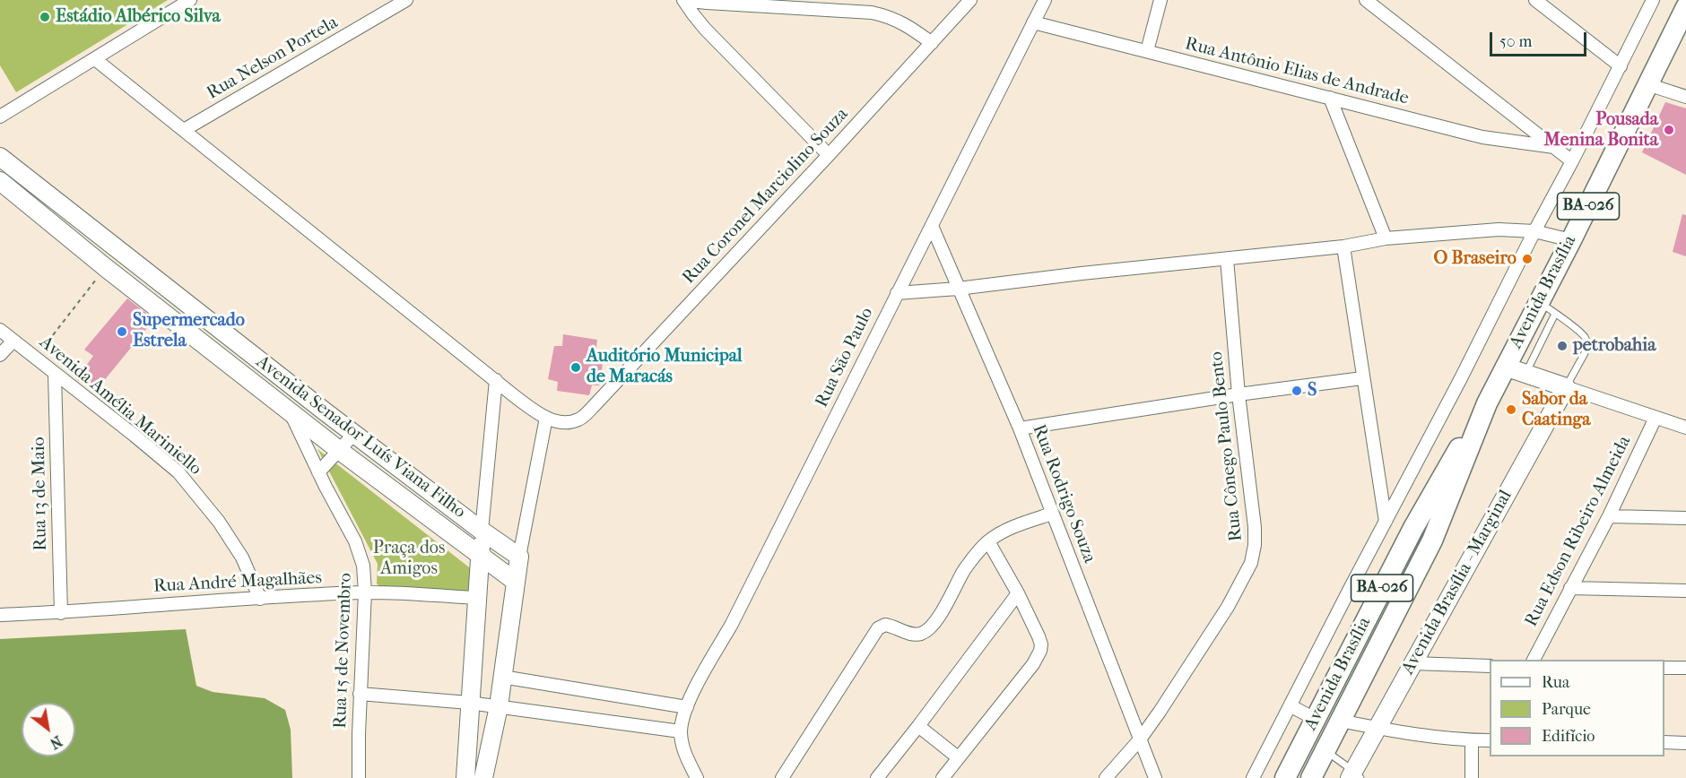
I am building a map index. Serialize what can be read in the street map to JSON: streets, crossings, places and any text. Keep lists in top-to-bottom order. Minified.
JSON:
{"streets":{"main road":["BA-026","Avenida Brasília","Avenida Senador Luís Viana Filho","Avenida Brasília - Marginal"],"street":["Rua Nelson Portela","Rua Antônio Elias de Andrade","Rua Coronel Marciolino Souza","Rua São Paulo","Avenida Amélia Mariniello","Rua Cônego Paulo Bento","Rua 13 de Maio","Rua Rodrigo Souza","Rua Edson Ribeiro Almeida","Rua André Magalhães","Rua 15 de Novembro"]},"crossings":[["Rua Antônio Elias de Andrade","Rua São Paulo"],["Rua São Paulo","Rua Rodrigo Souza"],["Avenida Amélia Mariniello","Rua 13 de Maio"],["Avenida Amélia Mariniello","Rua André Magalhães"],["Avenida Senador Luís Viana Filho","Rua 15 de Novembro"],["Rua Cônego Paulo Bento","Rua Rodrigo Souza"],["Rua 13 de Maio","Rua André Magalhães"],["Rua André Magalhães","Rua 15 de Novembro"]],"parks":["Praça dos Amigos"],"places":["Estádio Albérico Silva","Pousada Menina Bonita","O Braseiro","Supermercado Estrela","petrobahia","Auditório Municipal de Maracás","S","Sabor da Caatinga"],"legend":["Rua","Parque","Edifício"],"scale_bar":"50 m","north":"bottom right"}
